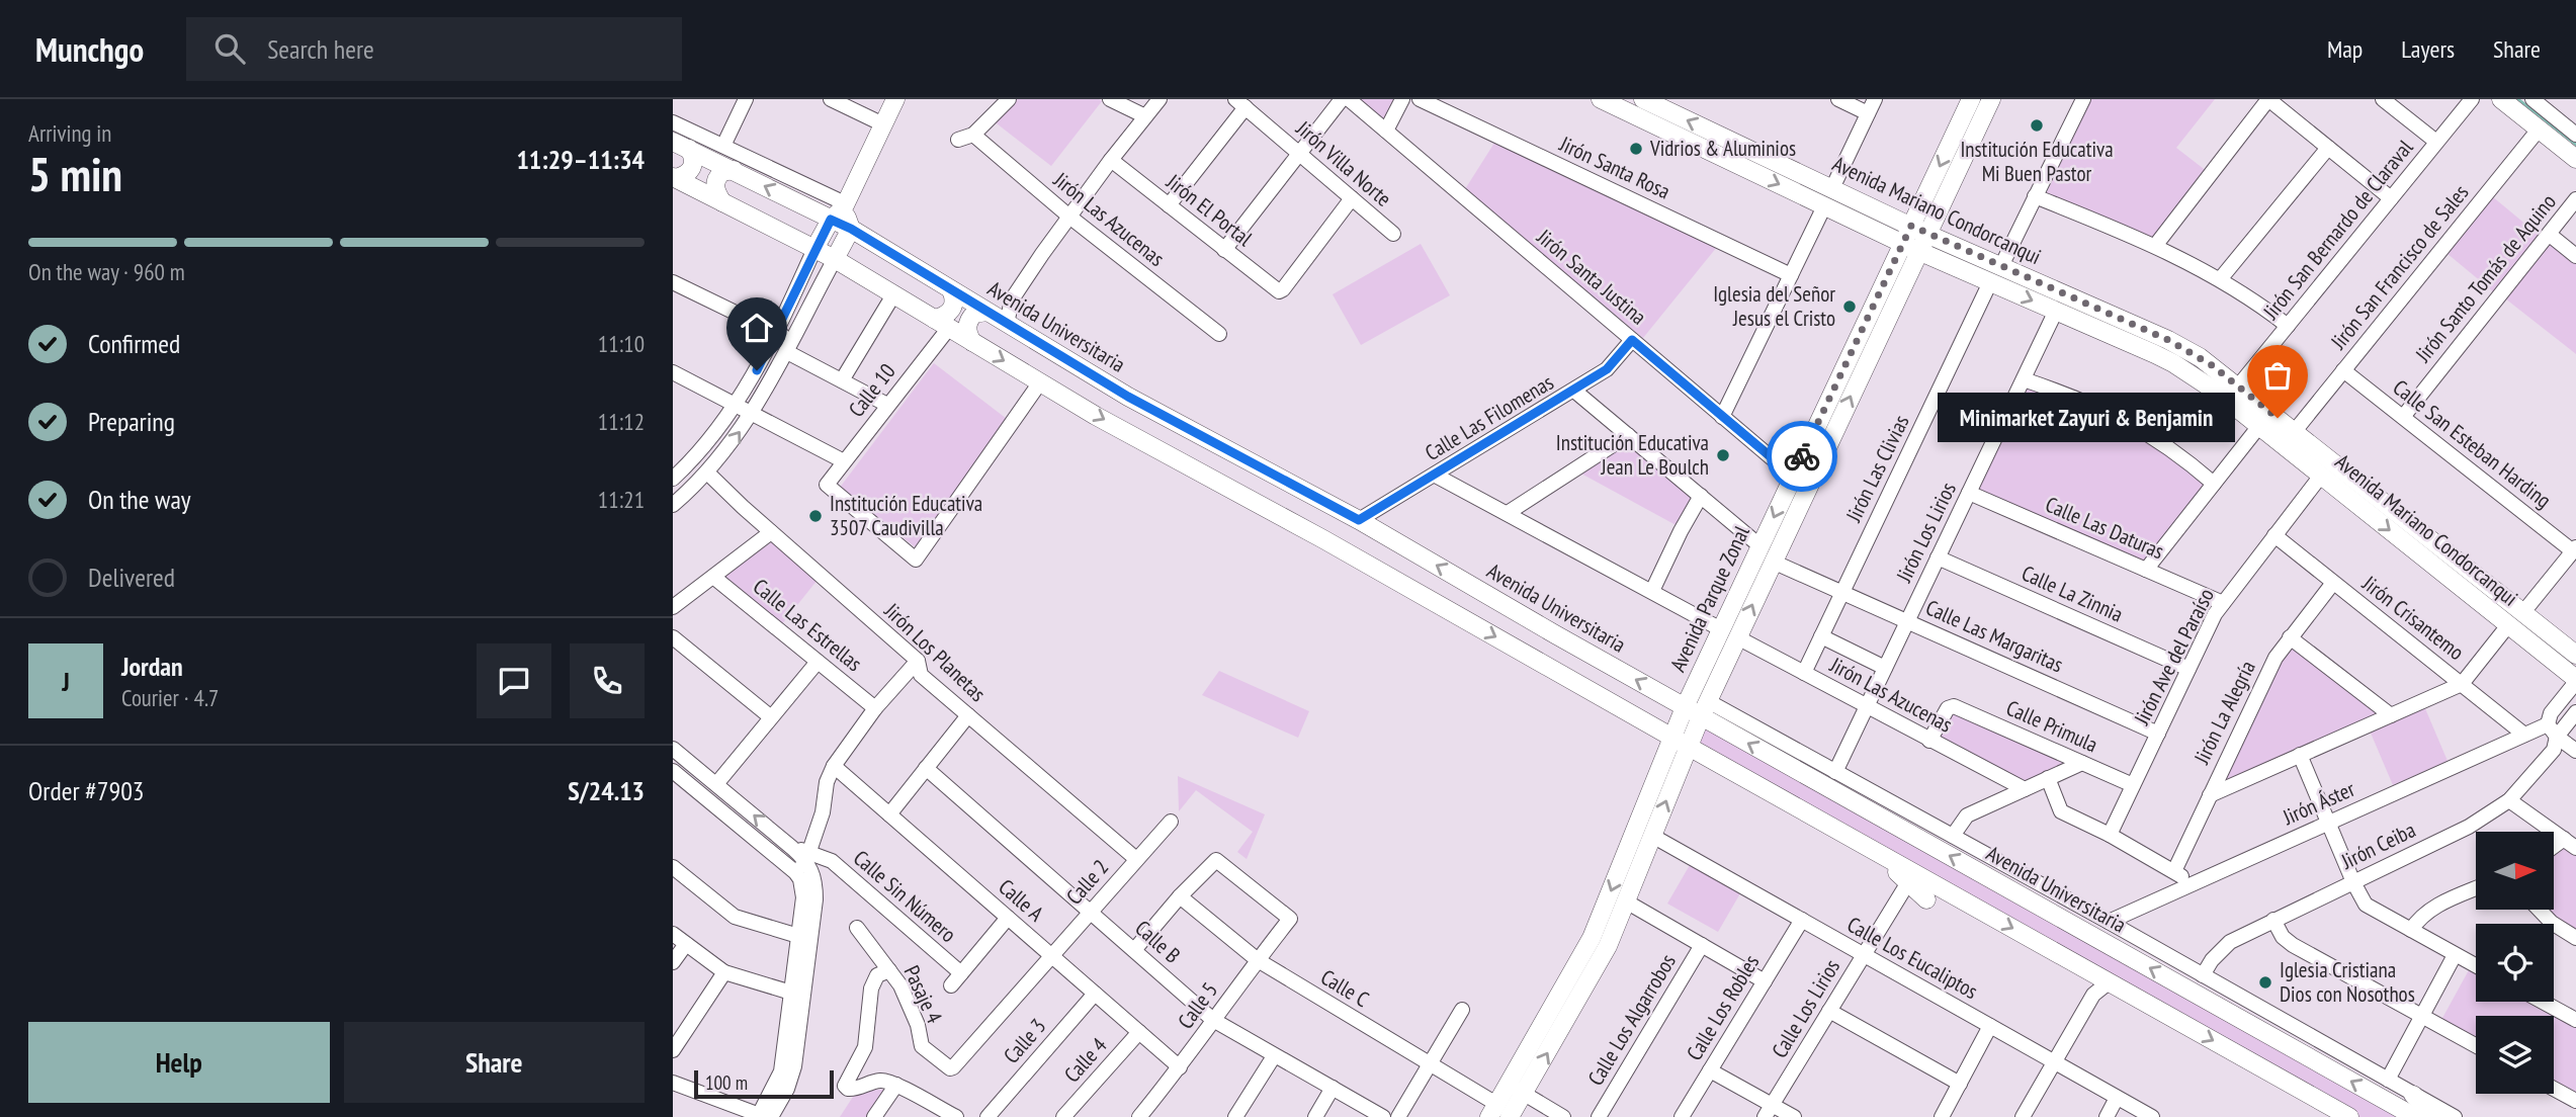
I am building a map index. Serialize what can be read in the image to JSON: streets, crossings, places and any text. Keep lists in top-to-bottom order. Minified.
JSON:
{"streets":{"main road":["Avenida Mariano Condorcanqui","Avenida Universitaria","Avenida Parque Zonal"],"street":["Jirón Villa Norte","Jirón Santa Rosa","Jirón El Portal","Jirón Las Azucenas","Jirón San Bernardo de Claraval","Jirón San Francisco de Sales","Jirón Santa Justina","Jirón Santo Tomás de Aquino","Calle 10","Calle Las Filomenas","Calle San Esteban Harding","Jirón Las Clivias","Calle Las Daturas","Jirón Los Lirios","Calle La Zinnia","Jirón Crisantemo","Calle Las Estrellas","Calle Las Margaritas","Jirón Los Planetas","Jirón Ave del Paraíso","Jirón La Alegría","Calle Primula","Jirón Áster","Jirón Ceiba","Calle 2","Calle Sin Número","Calle A","Calle B","Calle Los Eucaliptos","Calle C","Pasaje 4","Calle 5","Calle Los Robles","Calle Los Lirios","Calle Los Algarrobos","Calle 3","Calle 4"]},"crossings":[["Jirón Villa Norte","Jirón El Portal"],["Avenida Mariano Condorcanqui","Jirón San Bernardo de Claraval"],["Avenida Mariano Condorcanqui","Jirón San Francisco de Sales"],["Avenida Mariano Condorcanqui","Jirón Las Clivias"],["Avenida Mariano Condorcanqui","Jirón Los Lirios"],["Avenida Mariano Condorcanqui","Avenida Parque Zonal"],["Avenida Mariano Condorcanqui","Jirón Ave del Paraíso"],["Jirón Las Azucenas","Calle Las Filomenas"],["Jirón Las Azucenas","Jirón Las Clivias"],["Jirón Las Azucenas","Jirón Los Lirios"],["Jirón Las Azucenas","Avenida Parque Zonal"],["Jirón Las Azucenas","Calle Primula"],["Jirón San Francisco de Sales","Calle San Esteban Harding"],["Jirón Santa Justina","Calle Las Filomenas"],["Jirón Santa Justina","Avenida Parque Zonal"],["Jirón Santo Tomás de Aquino","Calle San Esteban Harding"],["Avenida Universitaria","Calle Las Filomenas"],["Avenida Universitaria","Jirón Los Lirios"],["Avenida Universitaria","Avenida Parque Zonal"],["Avenida Universitaria","Jirón Áster"],["Avenida Universitaria","Jirón Ceiba"],["Jirón Las Clivias","Calle Las Margaritas"],["Calle Las Daturas","Jirón Los Lirios"],["Calle Las Daturas","Jirón Ave del Paraíso"],["Jirón Los Lirios","Calle La Zinnia"],["Jirón Los Lirios","Calle Las Margaritas"],["Calle La Zinnia","Jirón Ave del Paraíso"],["Avenida Parque Zonal","Calle Las Margaritas"],["Avenida Parque Zonal","Calle Los Eucaliptos"],["Avenida Parque Zonal","Calle C"],["Jirón Crisantemo","Jirón Ave del Paraíso"],["Jirón Crisantemo","Jirón La Alegría"],["Jirón Crisantemo","Jirón Áster"],["Calle Las Margaritas","Jirón Ave del Paraíso"],["Jirón Los Planetas","Calle 2"],["Jirón Ave del Paraíso","Calle Primula"],["Jirón Áster","Jirón Ceiba"],["Calle 2","Calle A"],["Calle 2","Calle B"],["Calle 2","Pasaje 4"],["Calle A","Calle 5"],["Calle A","Calle 3"],["Calle A","Calle 4"],["Calle B","Calle 5"],["Calle Los Eucaliptos","Calle Los Robles"],["Calle Los Eucaliptos","Calle Los Lirios"],["Calle C","Calle 5"]],"places":["Institución Educativa Mi Buen Pastor","Vidrios & Aluminios","Iglesia del Señor Jesus el Cristo","Minimarket Zayuri & Benjamin","Institución Educativa Jean Le Boulch","Institución Educativa 3507 Caudivilla","Iglesia Cristiana Dios con Nosothos"],"scale_bar":"100 m","north":"right","page":{"header":"Munchgo","search":"Search here","nav":["Map","Layers","Share"],"heading":["5 min","Arriving in","11:29–11:34"],"panel":["Jordan","Courier · 4.7","Order #7903","S/24.13"],"bar":"On the way · 960 m","list":[["Confirmed","11:10"],["Preparing","11:12"],["On the way","11:21"],"Delivered"],"bubble":"Minimarket Zayuri & Benjamin","round":"J","buttons":["Help","Share"],"scale":"100 m"}}
